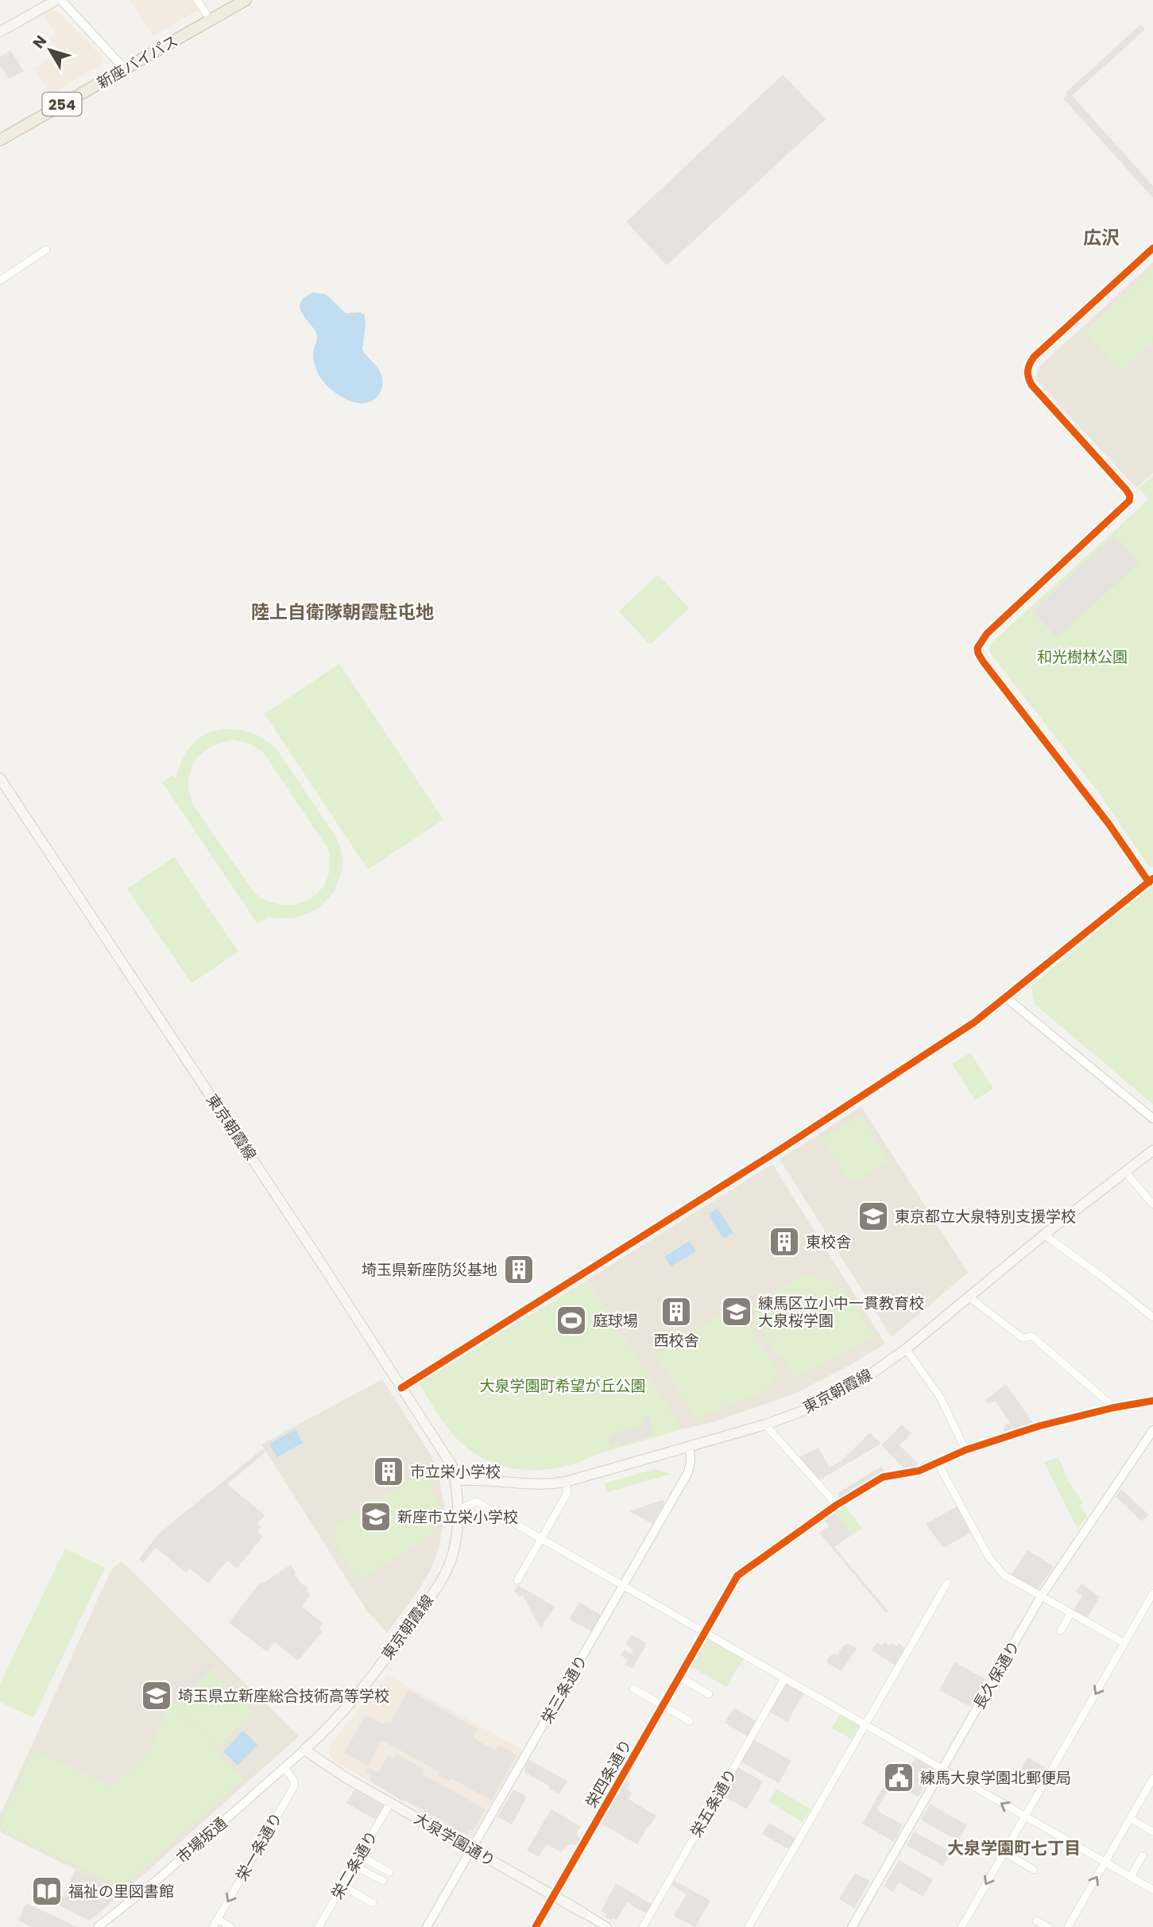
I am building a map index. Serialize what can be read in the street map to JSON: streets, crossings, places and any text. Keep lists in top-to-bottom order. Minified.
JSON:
{"streets":{"highway":["新座バイパス","254"],"main road":["東京朝霞線","大泉学園通り"],"street":["長久保通り","栄三条通り","栄四条通り","栄五条通り","市場坂通","栄一条通り","栄二条通り"]},"crossings":[["東京朝霞線","栄三条通り"],["東京朝霞線","大泉学園通り"],["東京朝霞線","市場坂通"],["栄三条通り","大泉学園通り"],["栄四条通り","大泉学園通り"],["大泉学園通り","市場坂通"],["大泉学園通り","栄二条通り"],["市場坂通","栄一条通り"]],"one_way":["栄一条通り"],"districts":["広沢","陸上自衛隊朝霞駐屯地","大泉学園町七丁目"],"parks":["和光樹林公園","大泉学園町希望が丘公園"],"places":{"school or university":["東京都立大泉特別支援学校","練馬区立小中一貫教育校 大泉桜学園","新座市立栄小学校","埼玉県立新座総合技術高等学校"],"building":["東校舎","埼玉県新座防災基地","西校舎","市立栄小学校"],"sports":["庭球場"],"public building":["練馬大泉学園北郵便局"],"library":["福祉の里図書館"]},"north":"top left"}
